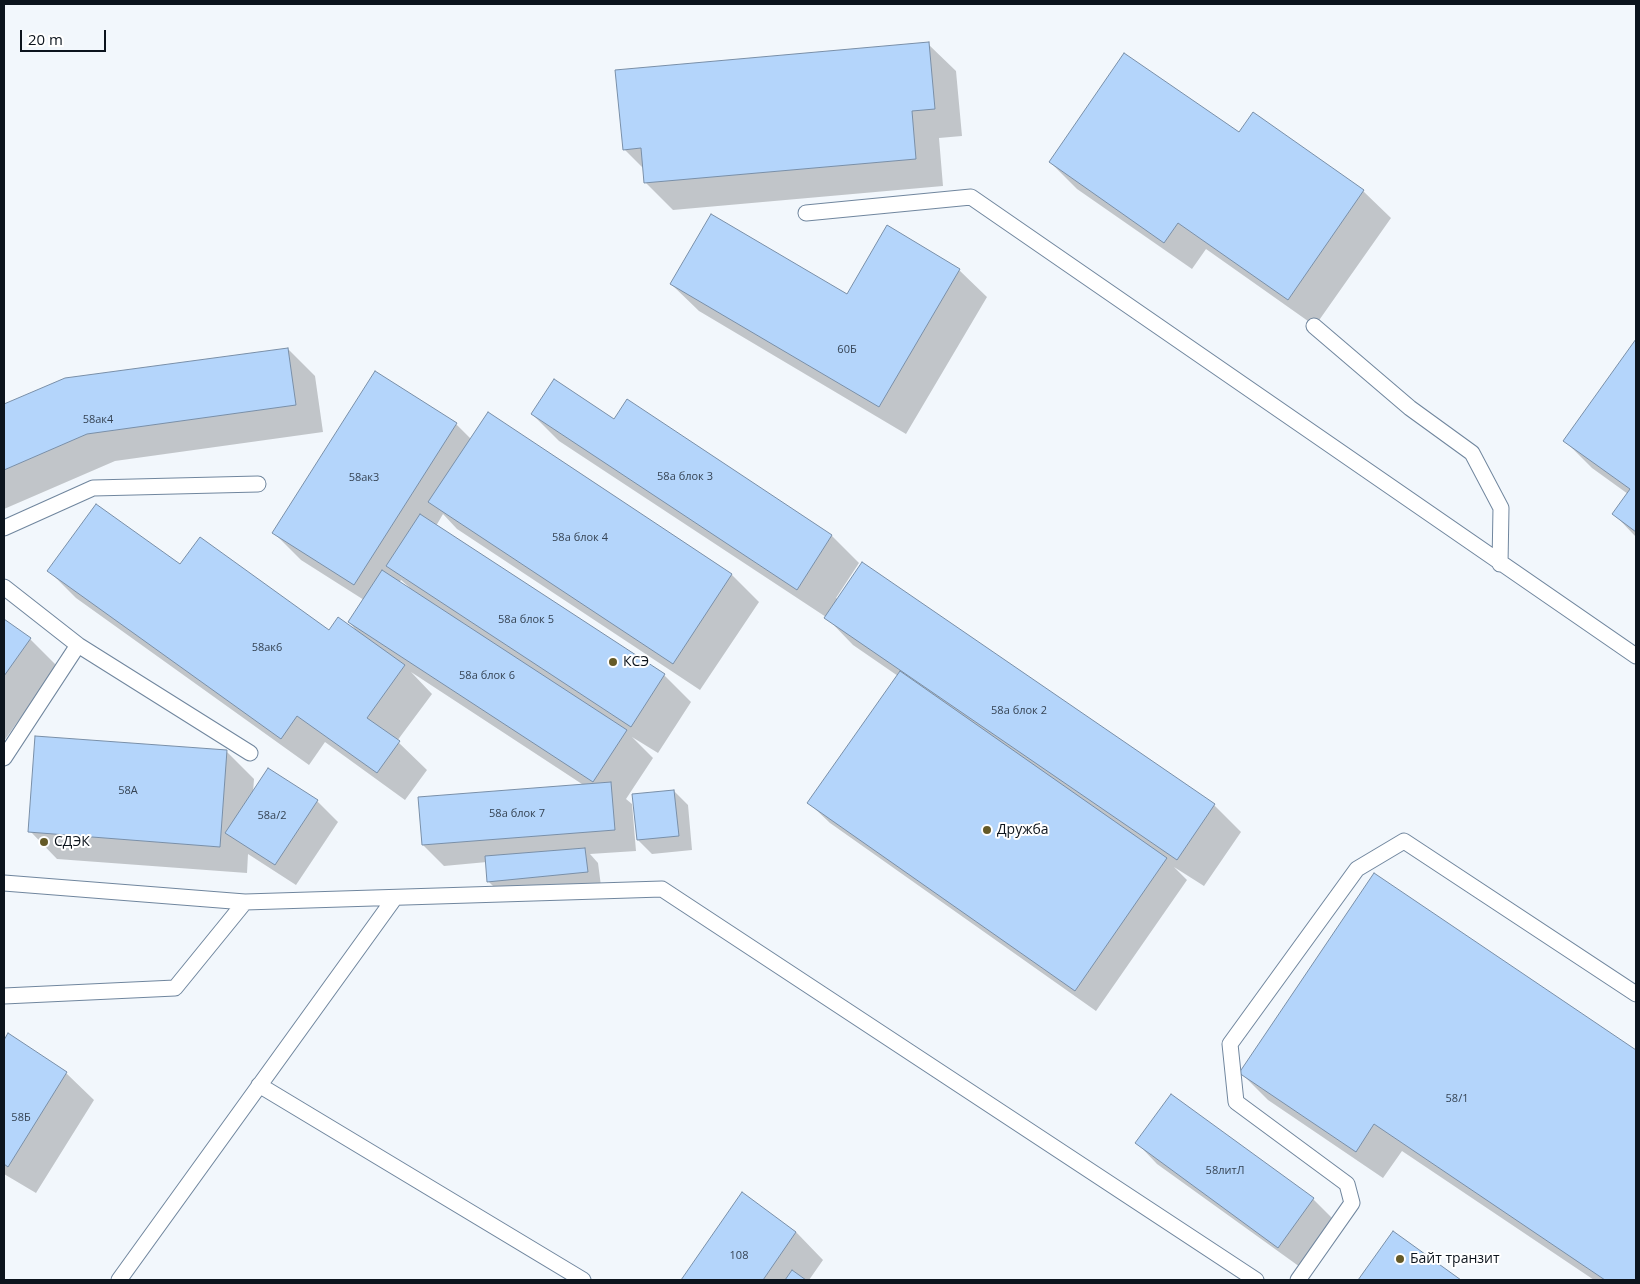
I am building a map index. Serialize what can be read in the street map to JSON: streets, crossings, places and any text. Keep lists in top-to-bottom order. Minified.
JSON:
{"places":["КСЭ","Дружба","СДЭК","Байт транзит"],"house_numbers":["60Б","58ак4","58а блок 3","58ак3","58а блок 4","58а блок 5","58ак6","58а блок 6","58а блок 2","58А","58а блок 7","58а/2","58/1","58Б","58литЛ","108"],"scale_bar":"20 m"}
